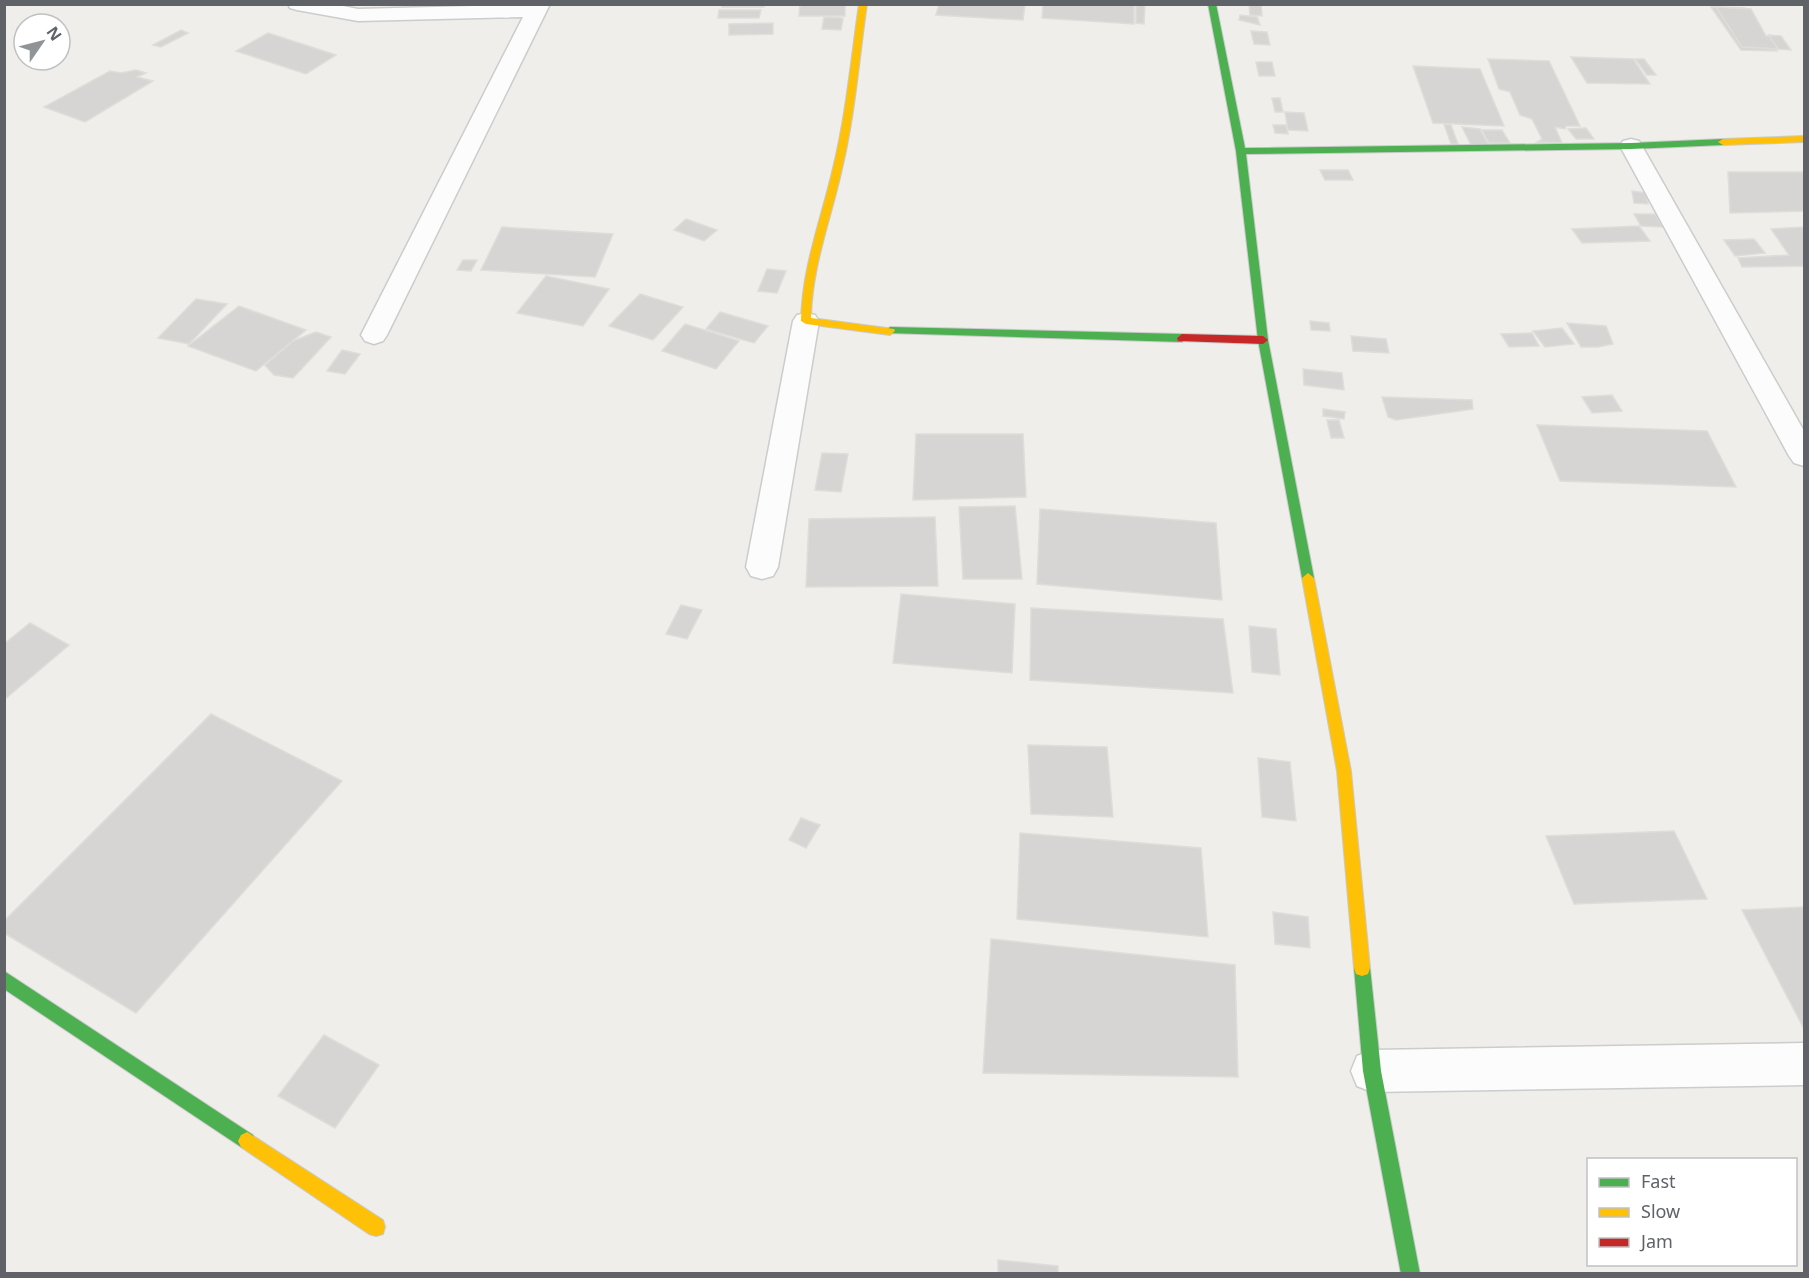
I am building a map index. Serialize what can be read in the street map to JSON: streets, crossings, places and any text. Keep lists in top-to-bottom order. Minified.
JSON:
{"legend":["Fast","Slow","Jam"],"north":"top right"}
